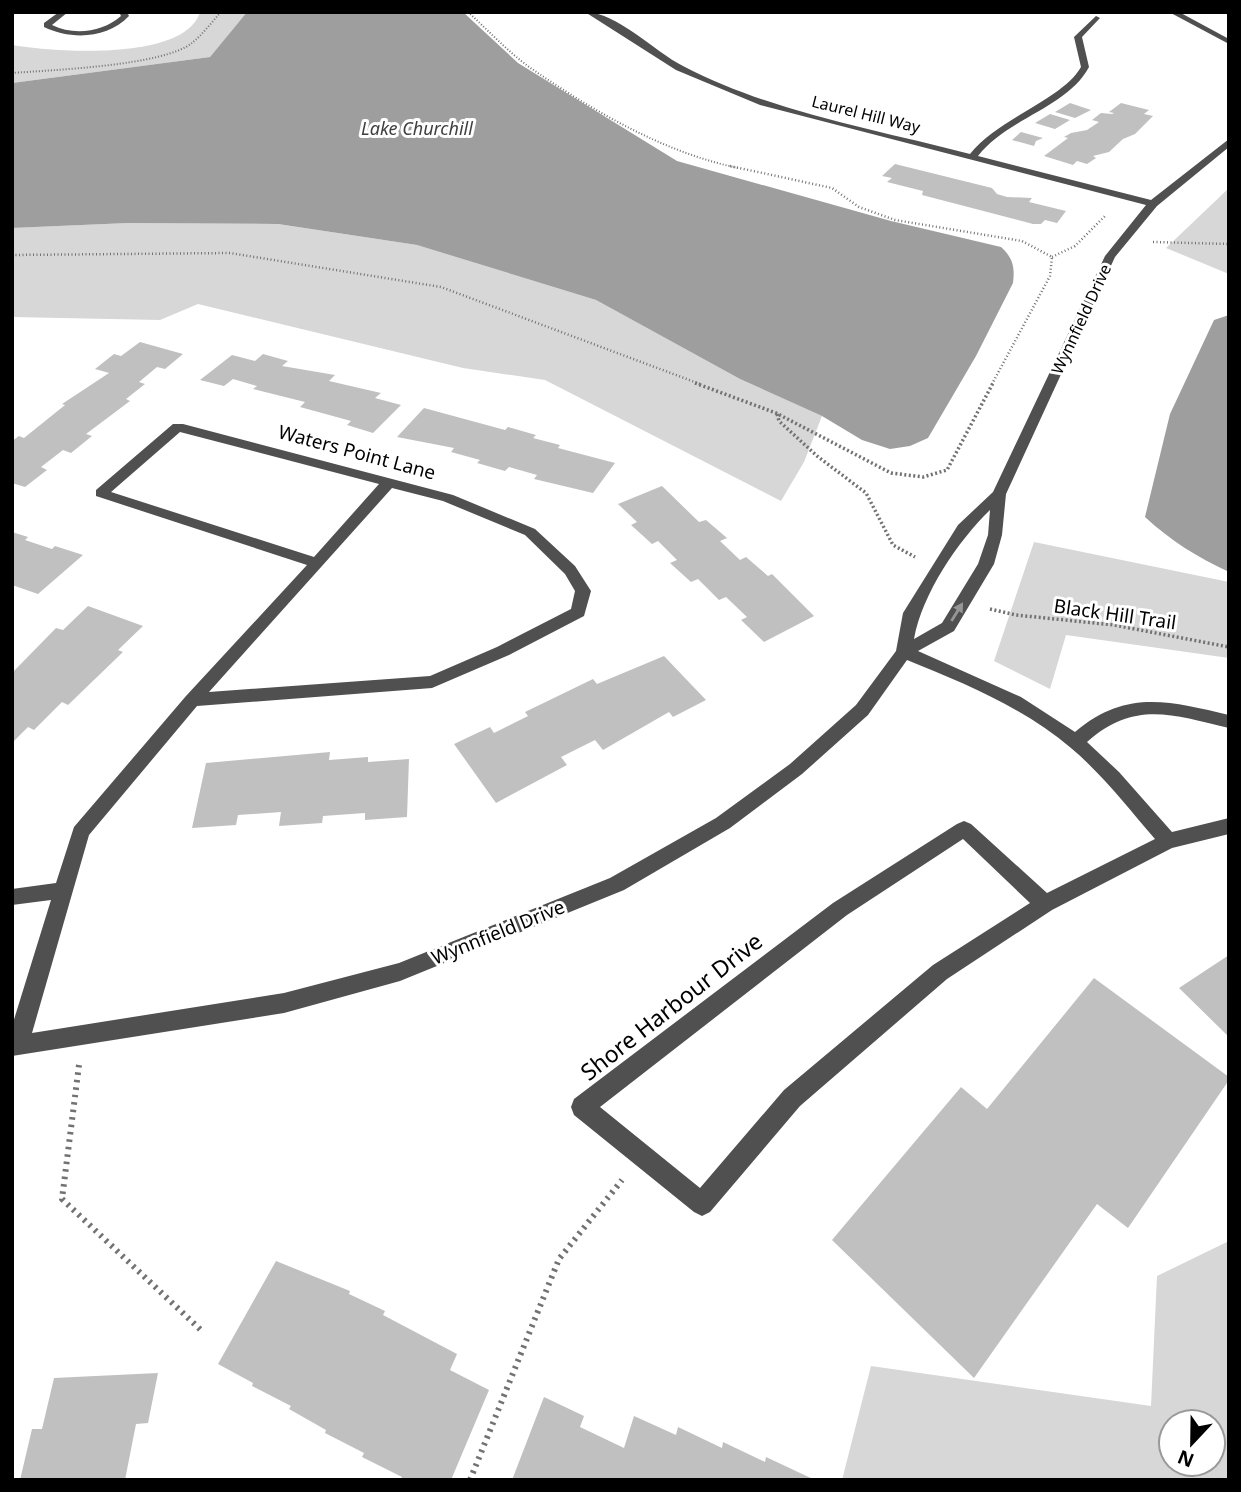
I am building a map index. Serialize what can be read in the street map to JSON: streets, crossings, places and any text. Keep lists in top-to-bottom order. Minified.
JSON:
{"streets":{"street":["Laurel Hill Way","Wynnfield Drive","Waters Point Lane","Shore Harbour Drive"],"path":["Black Hill Trail"]},"crossings":[["Laurel Hill Way","Wynnfield Drive"],["Wynnfield Drive","Black Hill Trail"]],"water":["Lake Churchill"],"north":"bottom"}
